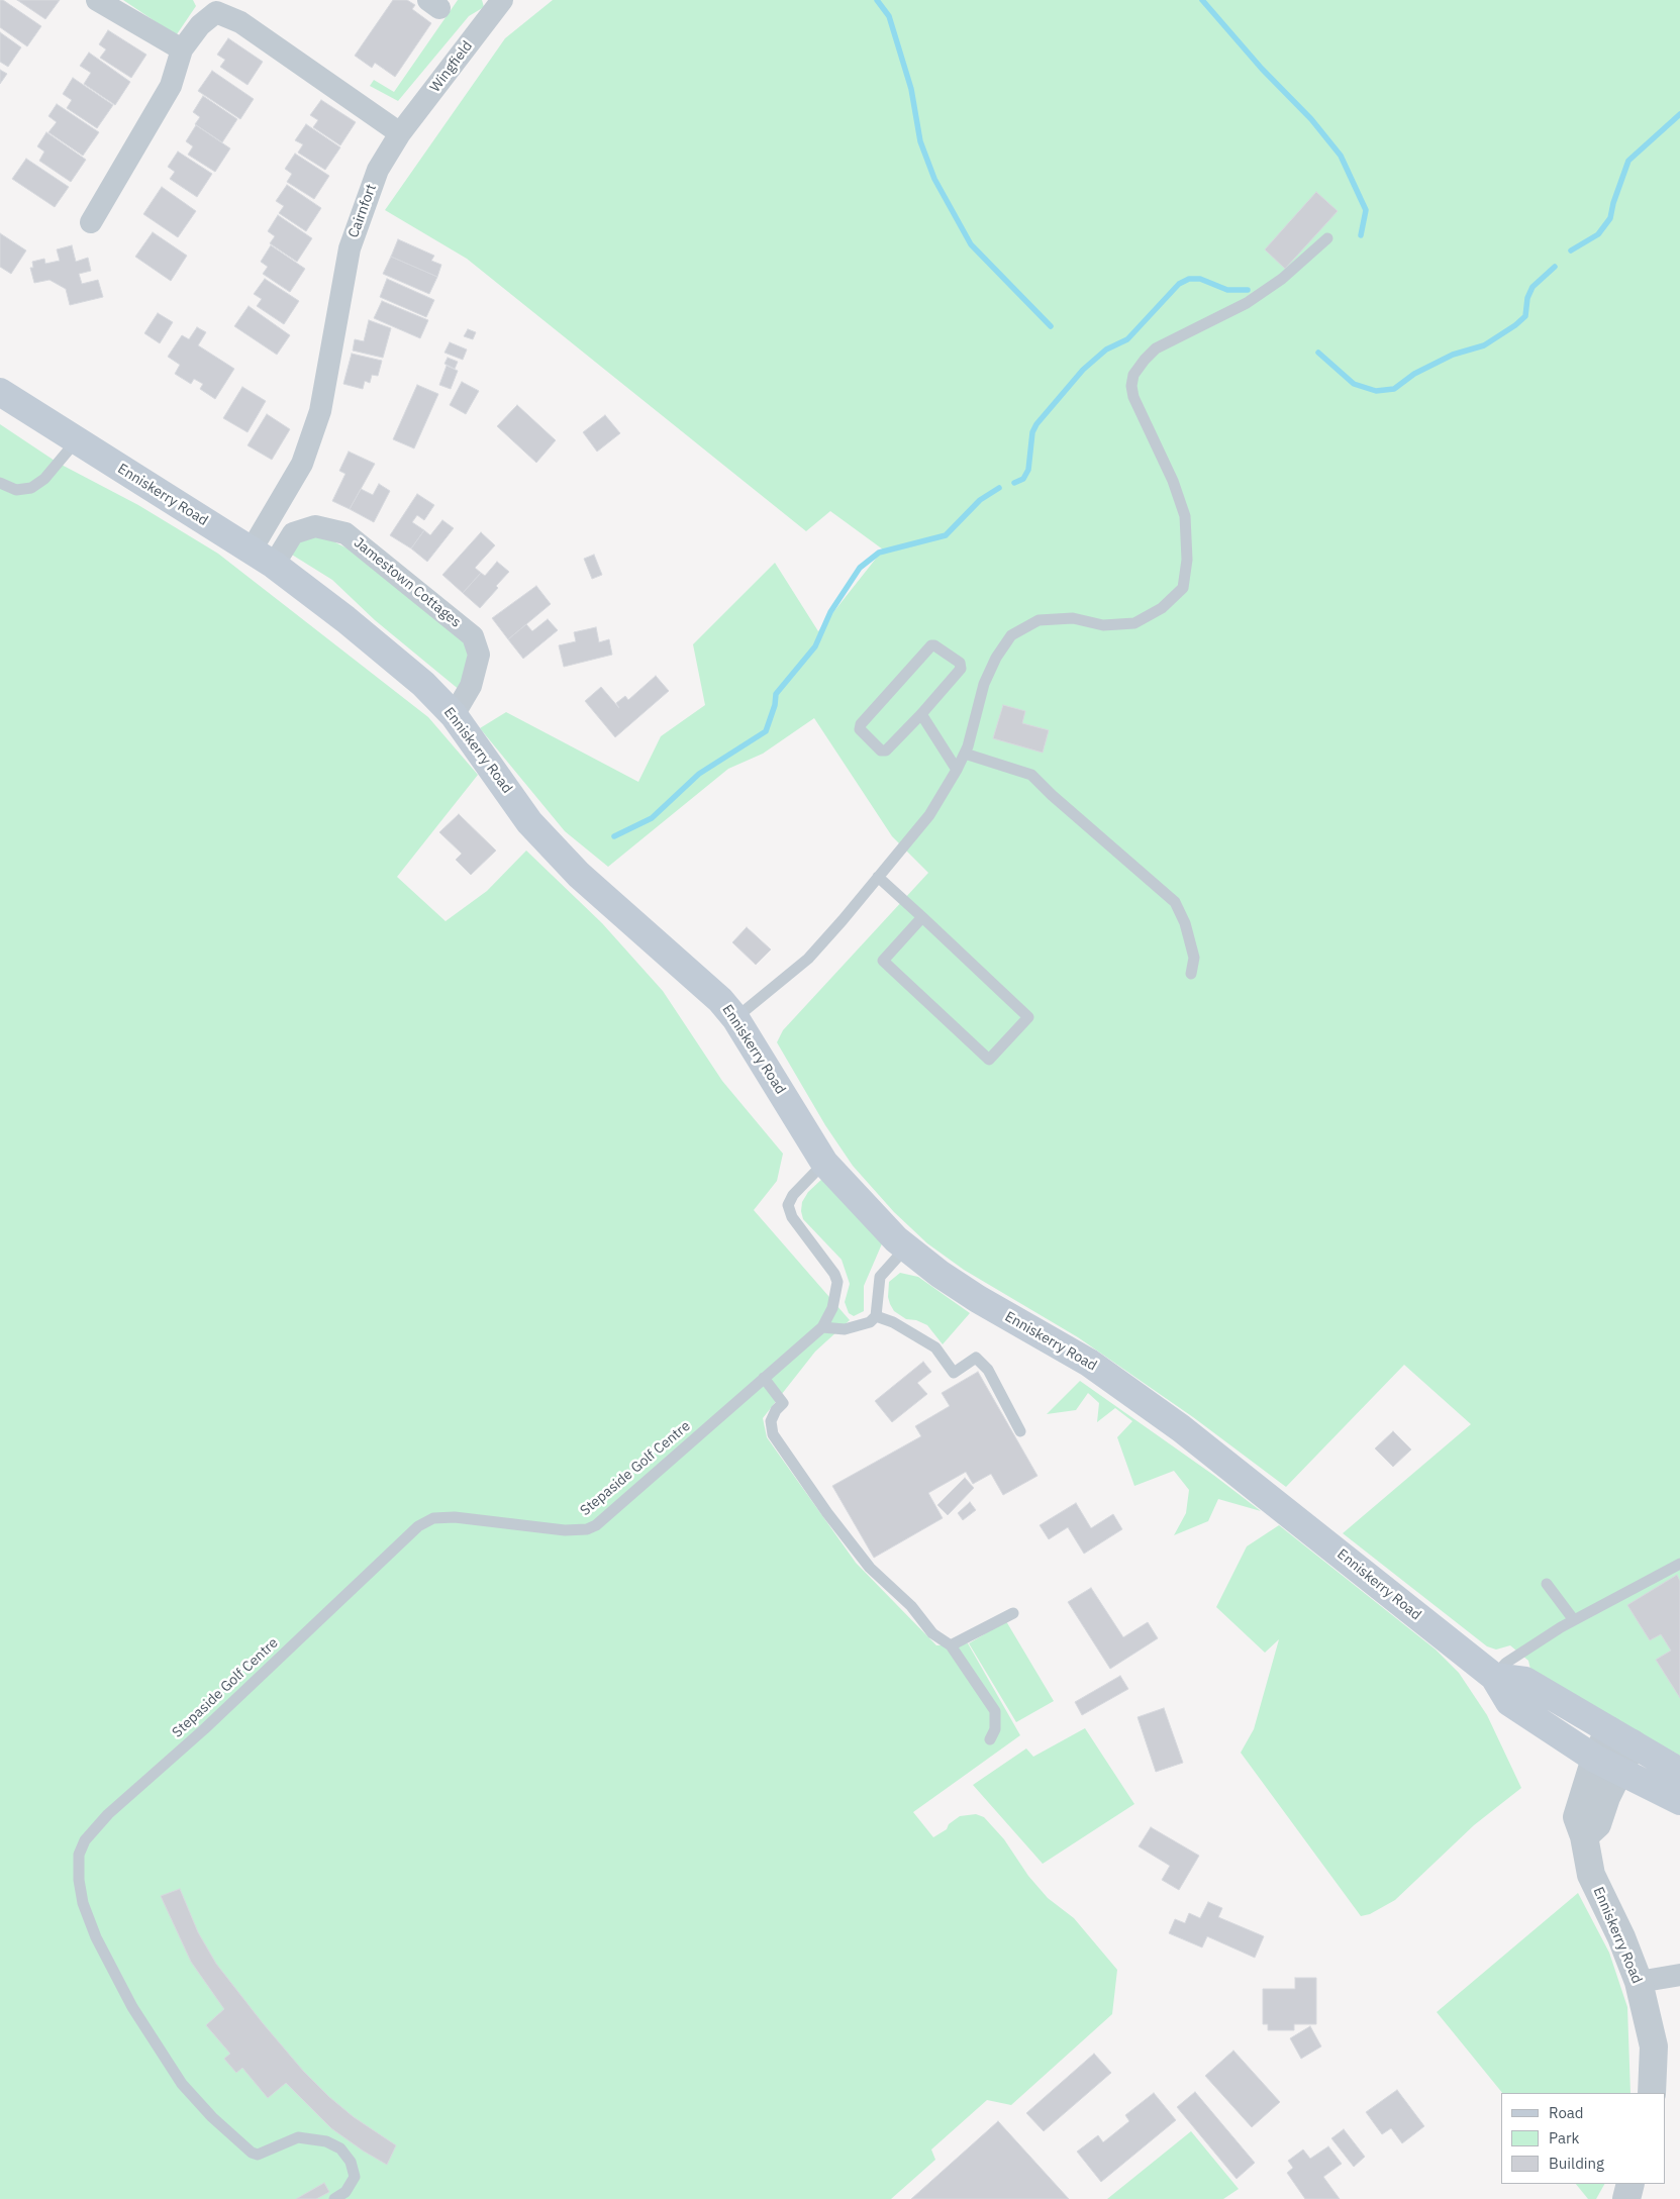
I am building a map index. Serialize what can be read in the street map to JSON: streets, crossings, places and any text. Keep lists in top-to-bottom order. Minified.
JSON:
{"streets":{"main road":["Enniskerry Road"],"street":["Wingfield","Cairnfort","Jamestown Cottages"],"lane":["Stepaside Golf Centre"]},"crossings":[["Wingfield","Cairnfort"],["Cairnfort","Enniskerry Road"],["Cairnfort","Jamestown Cottages"],["Enniskerry Road","Jamestown Cottages"]],"legend":["Road","Park","Building"]}
